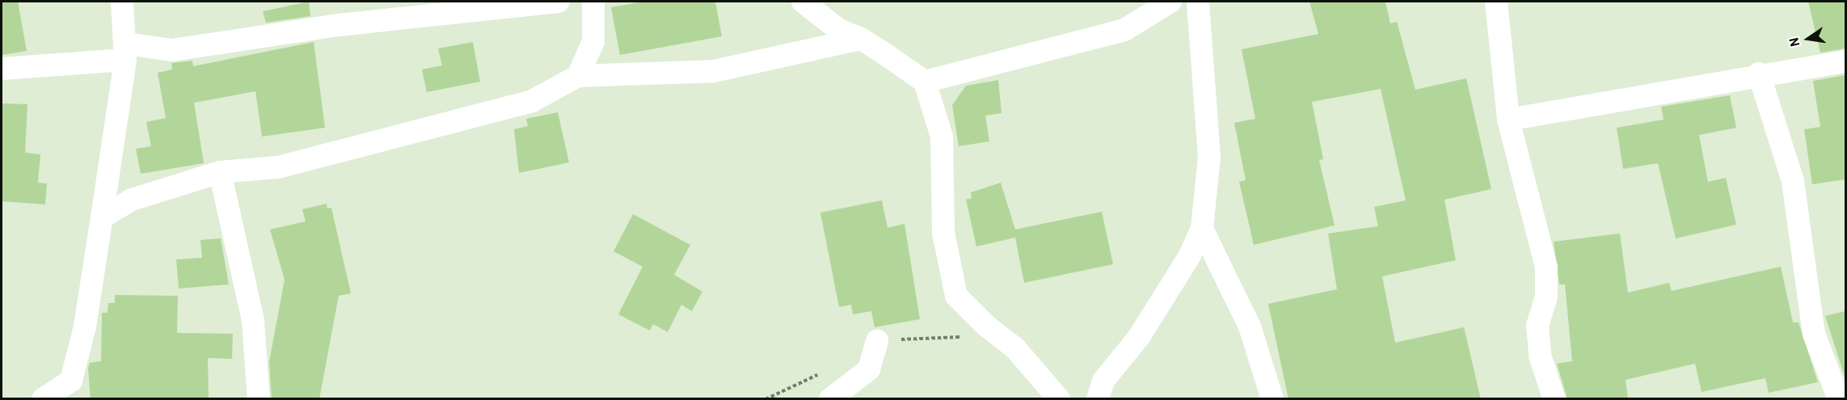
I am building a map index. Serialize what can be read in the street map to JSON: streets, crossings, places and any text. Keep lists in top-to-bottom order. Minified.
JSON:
{"north":"left"}
